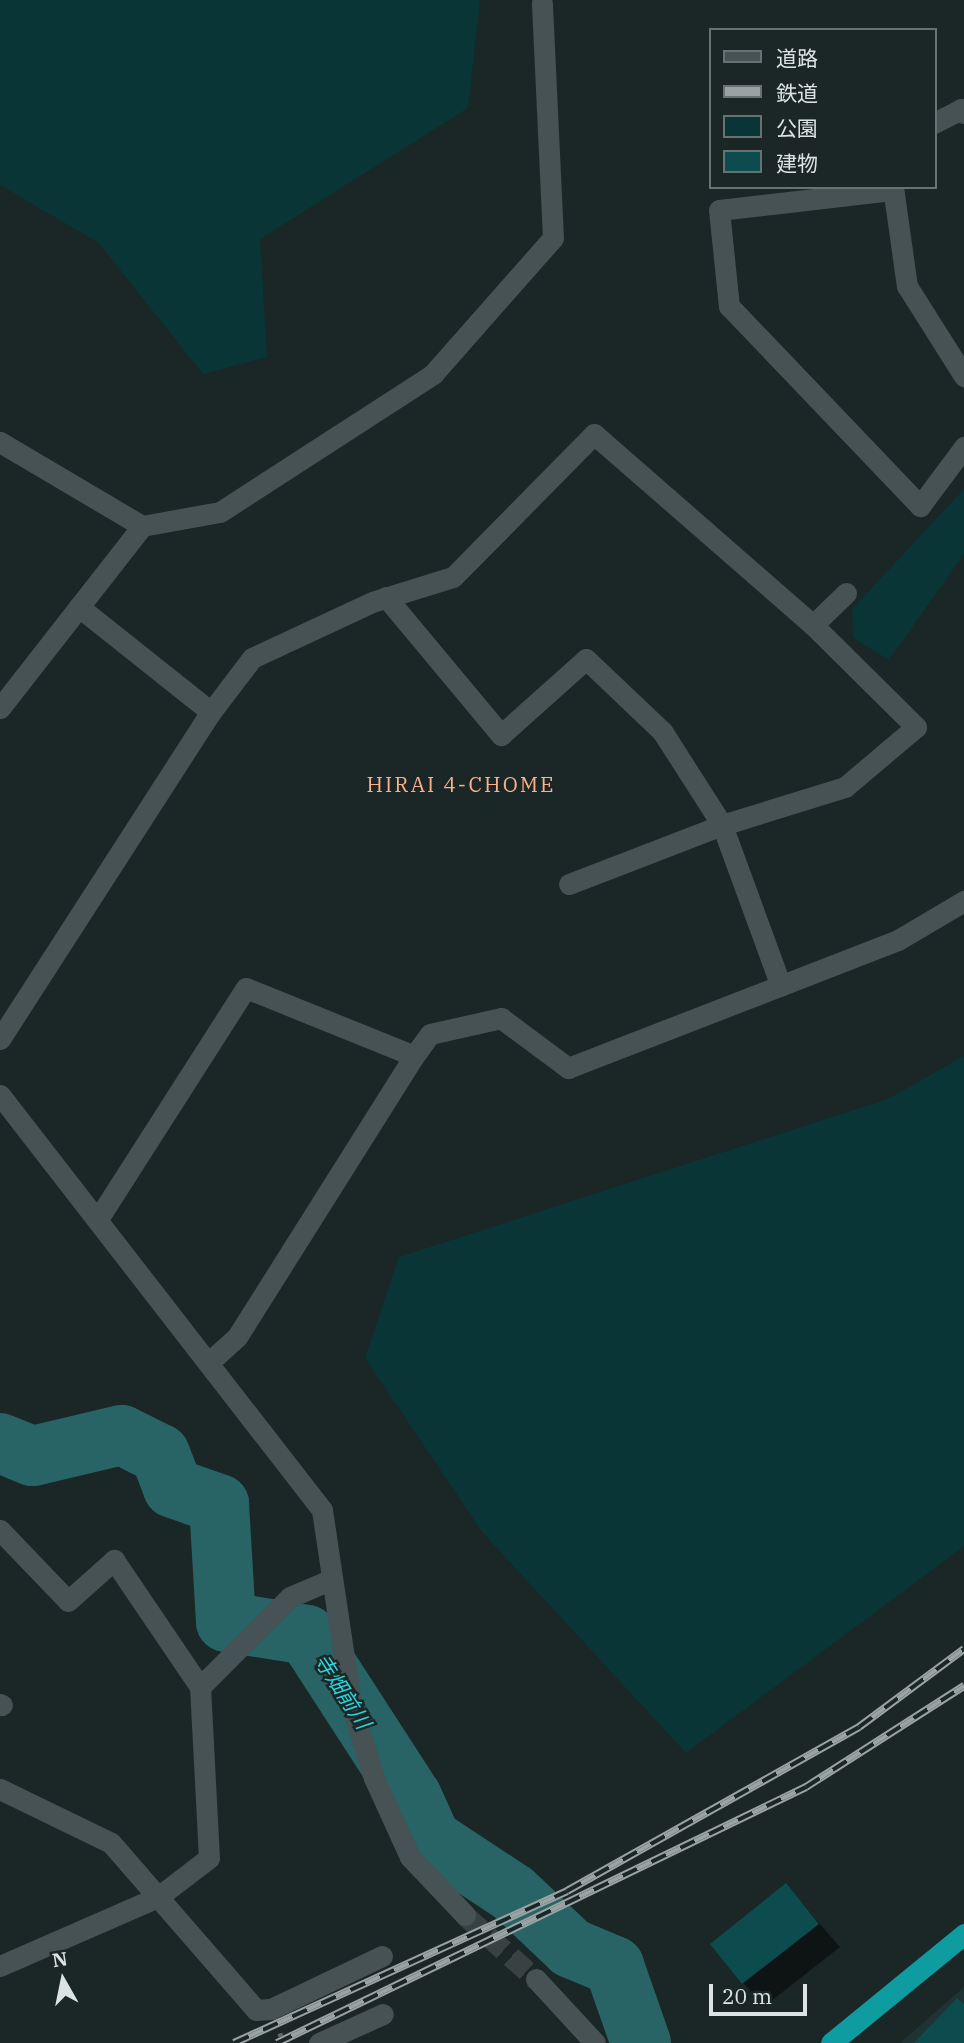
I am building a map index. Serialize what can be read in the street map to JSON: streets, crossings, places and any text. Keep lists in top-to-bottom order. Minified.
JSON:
{"districts":["HIRAI 4-CHOME"],"water":["寺畑前川"],"legend":["道路","鉄道","公園","建物"],"scale_bar":"20 m","north":"top"}
